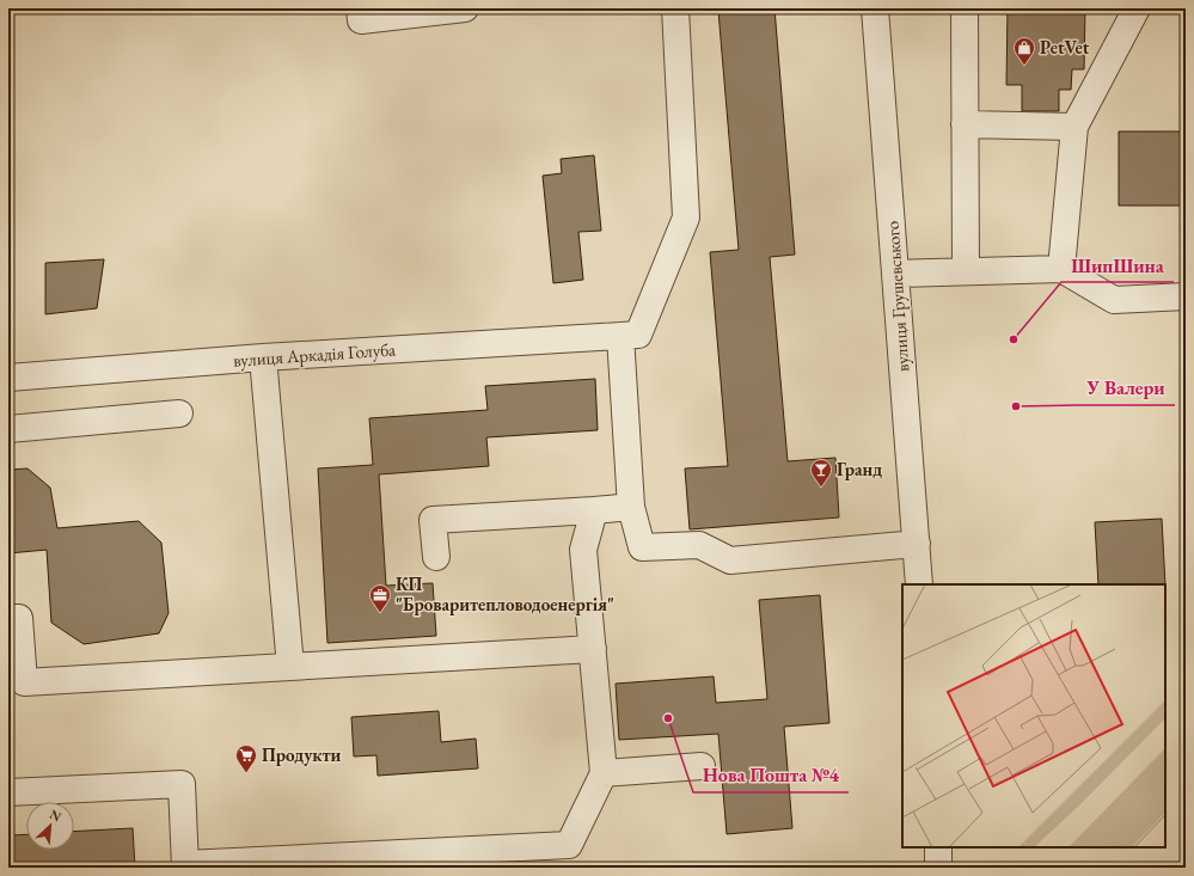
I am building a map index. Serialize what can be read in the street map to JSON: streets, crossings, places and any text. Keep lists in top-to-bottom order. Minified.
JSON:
{"streets":{"street":["вулиця Грушевського","вулиця Аркадія Голуба"]},"places":{"shop":["PetVet"],"other":["ШипШина","У Валери","Нова Пошта №4"],"bar":["Гранд"],"office":["КП \"Броваритепловодоенергія\""],"supermarket":["Продукти"]},"north":"top right"}
